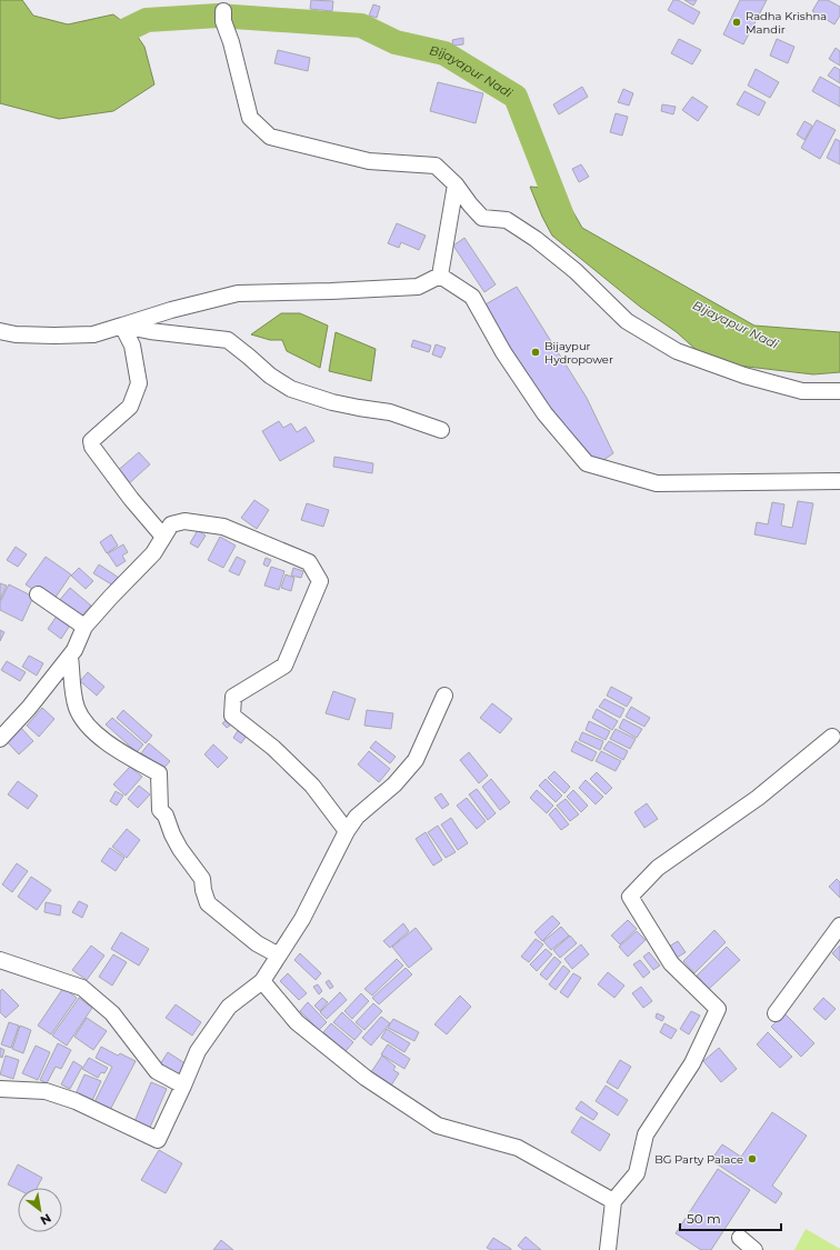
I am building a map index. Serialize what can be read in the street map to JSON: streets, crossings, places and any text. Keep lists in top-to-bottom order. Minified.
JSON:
{"water":["Bijayapur Nadi"],"places":["Radha Krishna Mandir","Bijaypur Hydropower","BG Party Palace"],"scale_bar":"50 m","north":"bottom right"}
